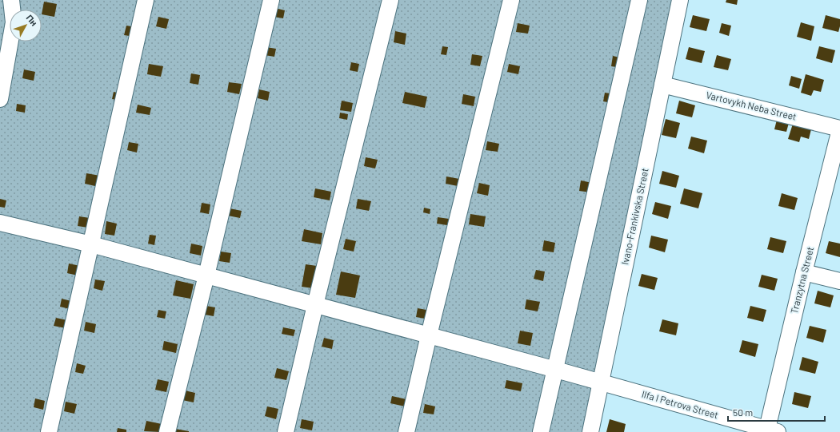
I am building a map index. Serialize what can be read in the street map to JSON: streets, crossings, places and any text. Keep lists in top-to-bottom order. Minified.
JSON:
{"streets":{"street":["Vartovykh Neba Street","Ivano-Frankivska Street","Tranzytna Street","Ilfa I Petrova Street"]},"crossings":[["Vartovykh Neba Street","Ivano-Frankivska Street"],["Vartovykh Neba Street","Tranzytna Street"],["Ivano-Frankivska Street","Ilfa I Petrova Street"],["Tranzytna Street","Ilfa I Petrova Street"]],"scale_bar":"50 m","north":"top right"}
